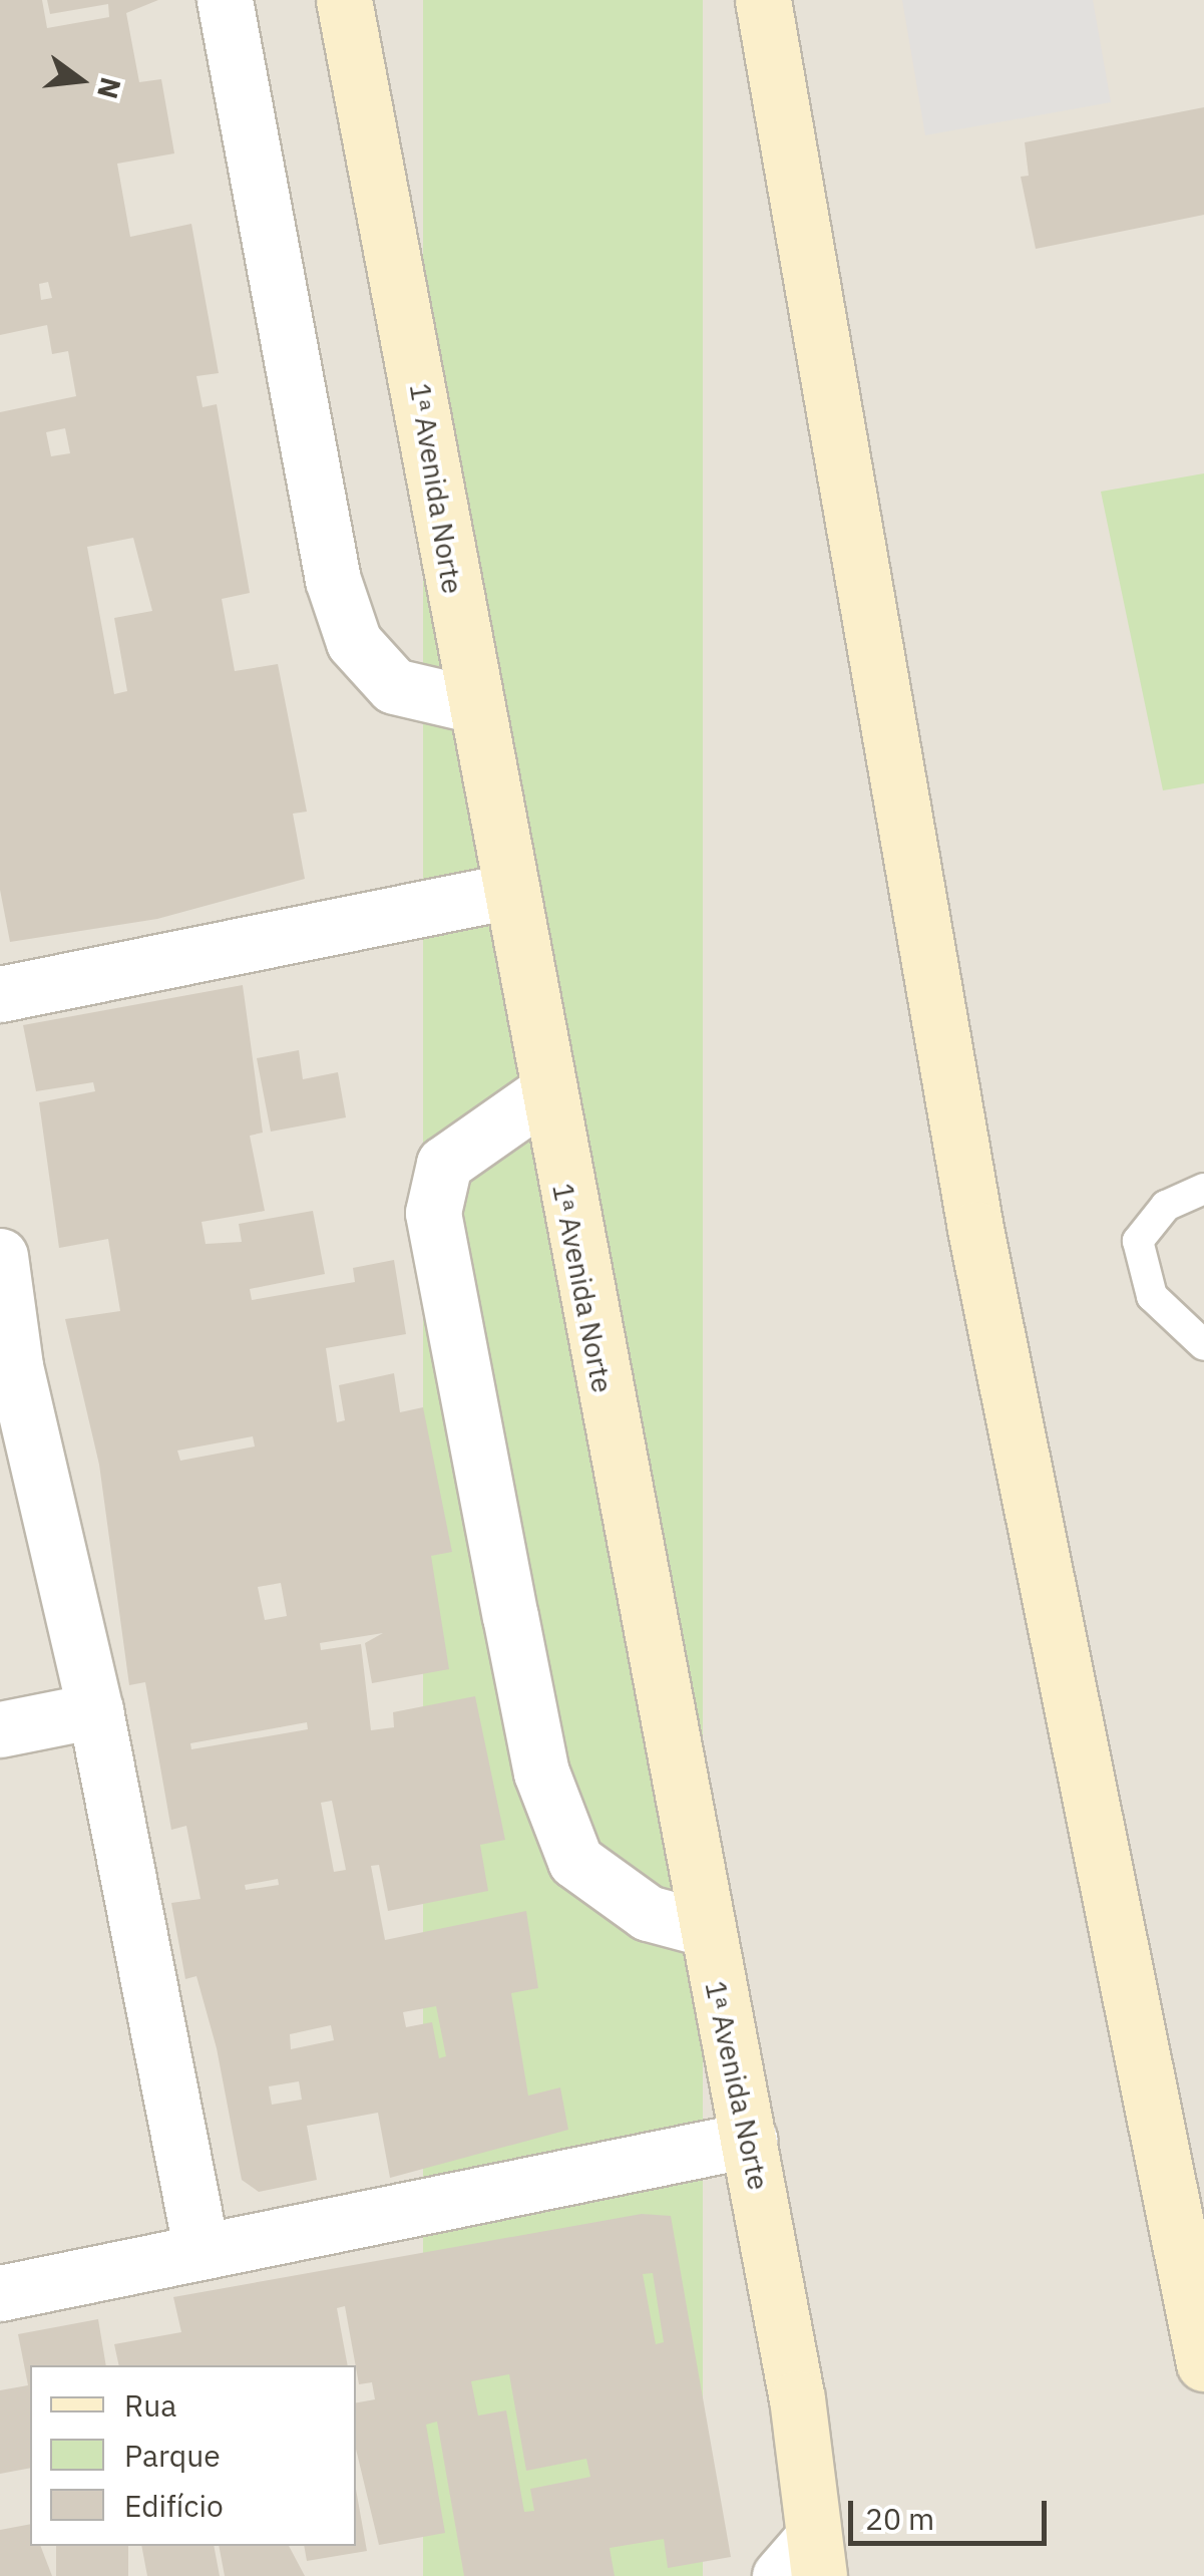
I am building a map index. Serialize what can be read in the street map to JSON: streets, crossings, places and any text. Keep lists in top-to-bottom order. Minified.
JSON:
{"streets":{"main road":["1ᵃ Avenida Norte"]},"legend":["Rua","Parque","Edifício"],"scale_bar":"20 m","north":"right"}
